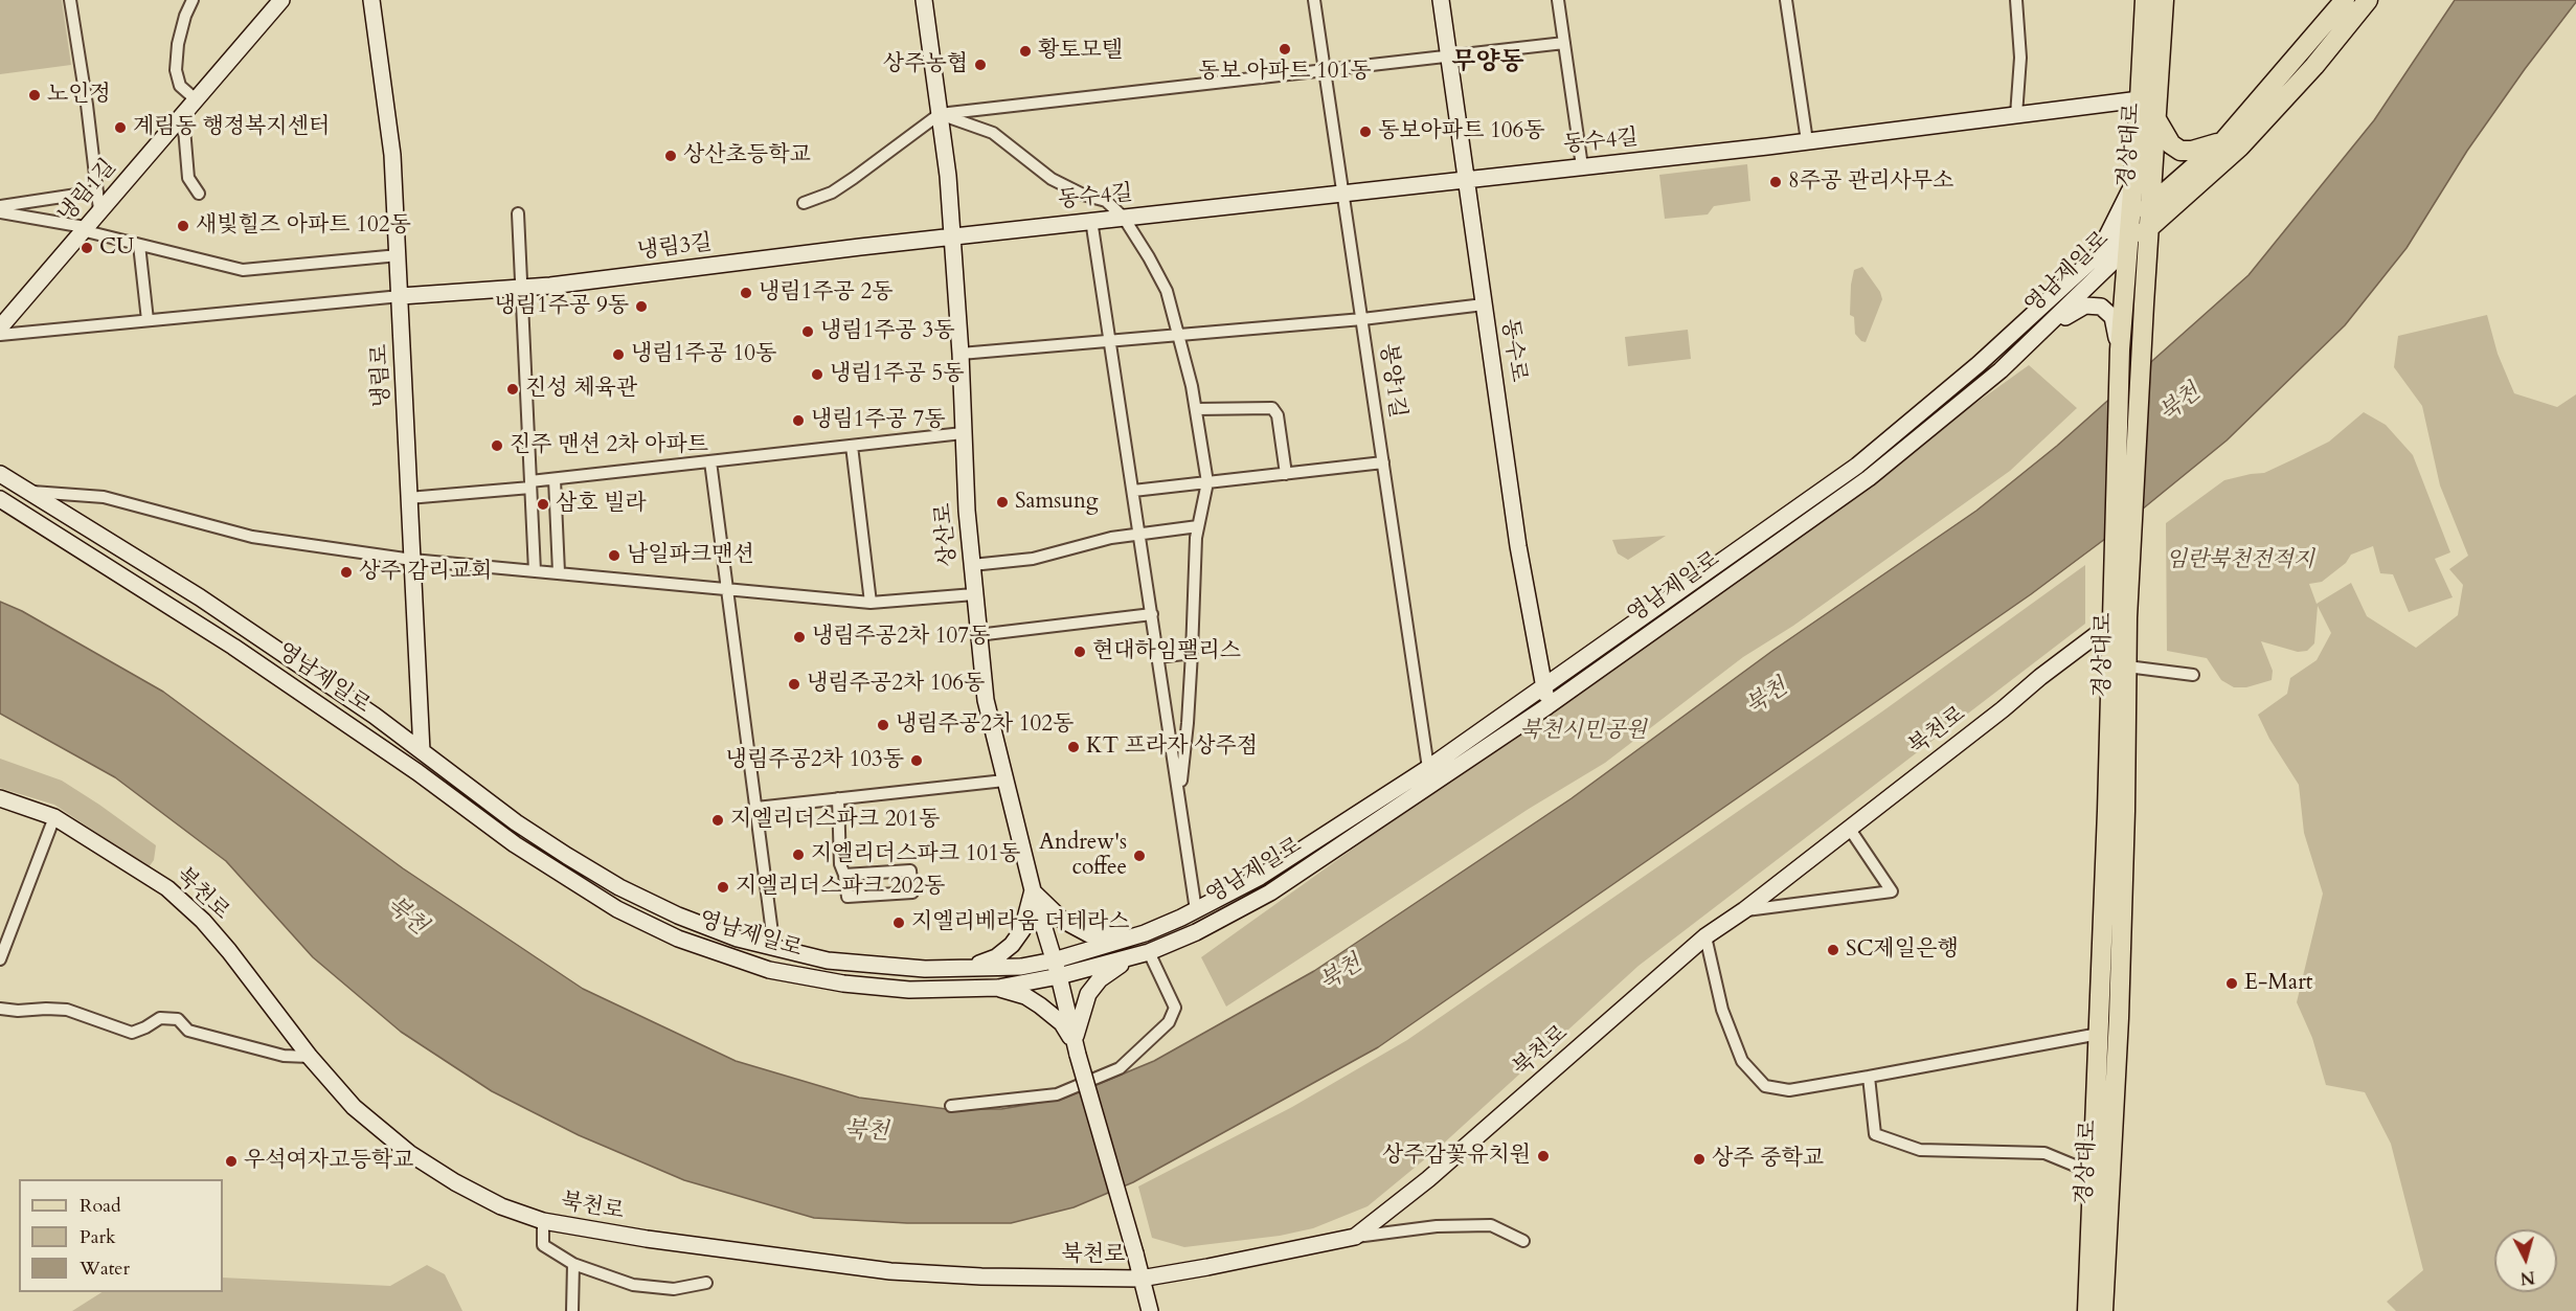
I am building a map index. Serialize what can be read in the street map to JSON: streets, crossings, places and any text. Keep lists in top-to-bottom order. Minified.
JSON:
{"streets":{"main road":["경상대로","영남제일로"],"street":["동수4길","냉림1길","냉림3길","동수로","냉림로","봉양1길","상산로","북천로"]},"crossings":[["동수4길","경상대로"],["동수4길","냉림3길"],["동수4길","동수로"],["동수4길","봉양1길"],["동수4길","상산로"],["경상대로","영남제일로"],["경상대로","북천로"],["냉림3길","냉림로"],["냉림3길","상산로"],["영남제일로","동수로"],["영남제일로","냉림로"],["영남제일로","봉양1길"],["영남제일로","상산로"],["상산로","북천로"]],"districts":["무양동"],"water":["북천"],"parks":["임란북천전적지","북천시민공원"],"places":["동보 아파트 101동","황토모텔","상주농협","노인정","계림동 행정복지센터","동보아파트 106동","상산초등학교","8주공 관리사무소","새빛힐즈 아파트 102동","CU","냉림1주공 2동","냉림1주공 9동","냉림1주공 3동","냉림1주공 10동","냉림1주공 5동","진성 체육관","냉림1주공 7동","진주 맨션 2차 아파트","Samsung","삼호 빌라","남일파크맨션","상주 감리교회","냉림주공2차 107동","현대하임팰리스","냉림주공2차 106동","냉림주공2차 102동","KT 프라자 상주점","냉림주공2차 103동","지엘리더스파크 201동","지엘리더스파크 101동","Andrew's coffee","지엘리더스파크 202동","지엘리베라움 더테라스","SC제일은행","E-Mart","상주감꽃유치원","상주 중학교","우석여자고등학교"],"legend":["Road","Park","Water"],"north":"bottom"}
